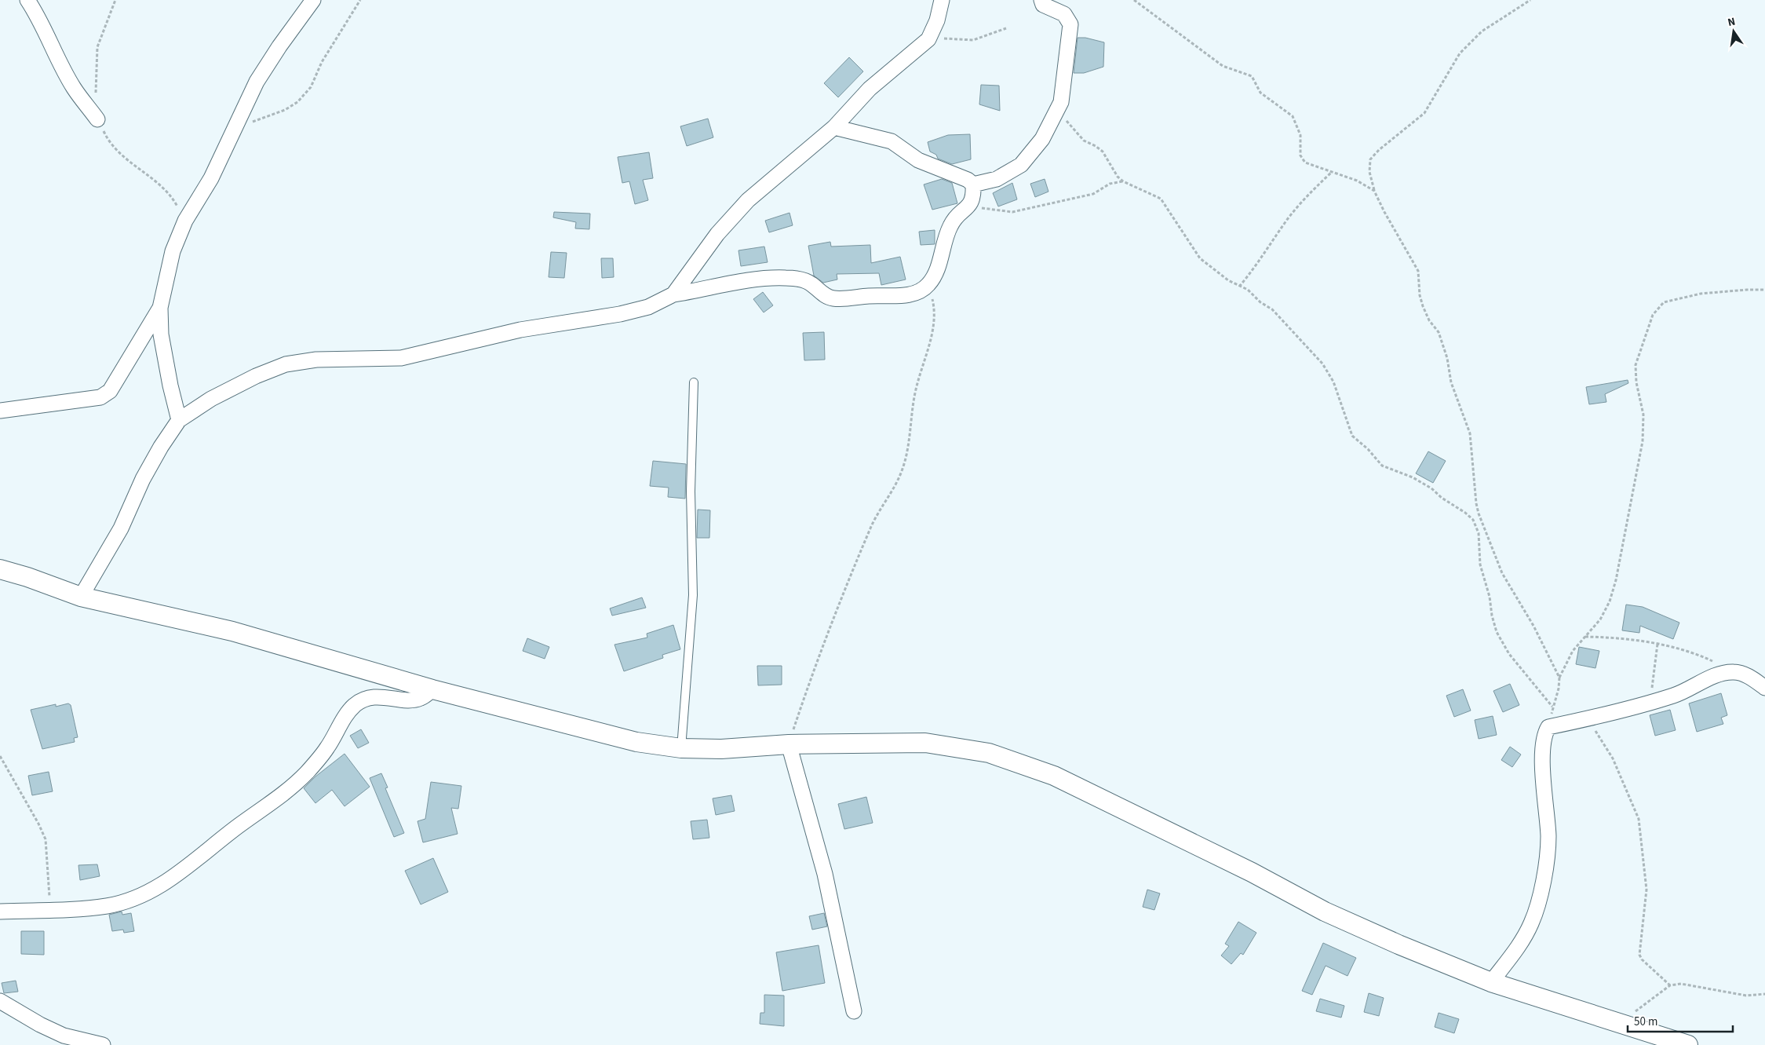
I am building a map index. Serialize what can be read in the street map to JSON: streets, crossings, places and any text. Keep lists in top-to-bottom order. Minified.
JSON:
{"scale_bar":"50 m","north":"top"}
